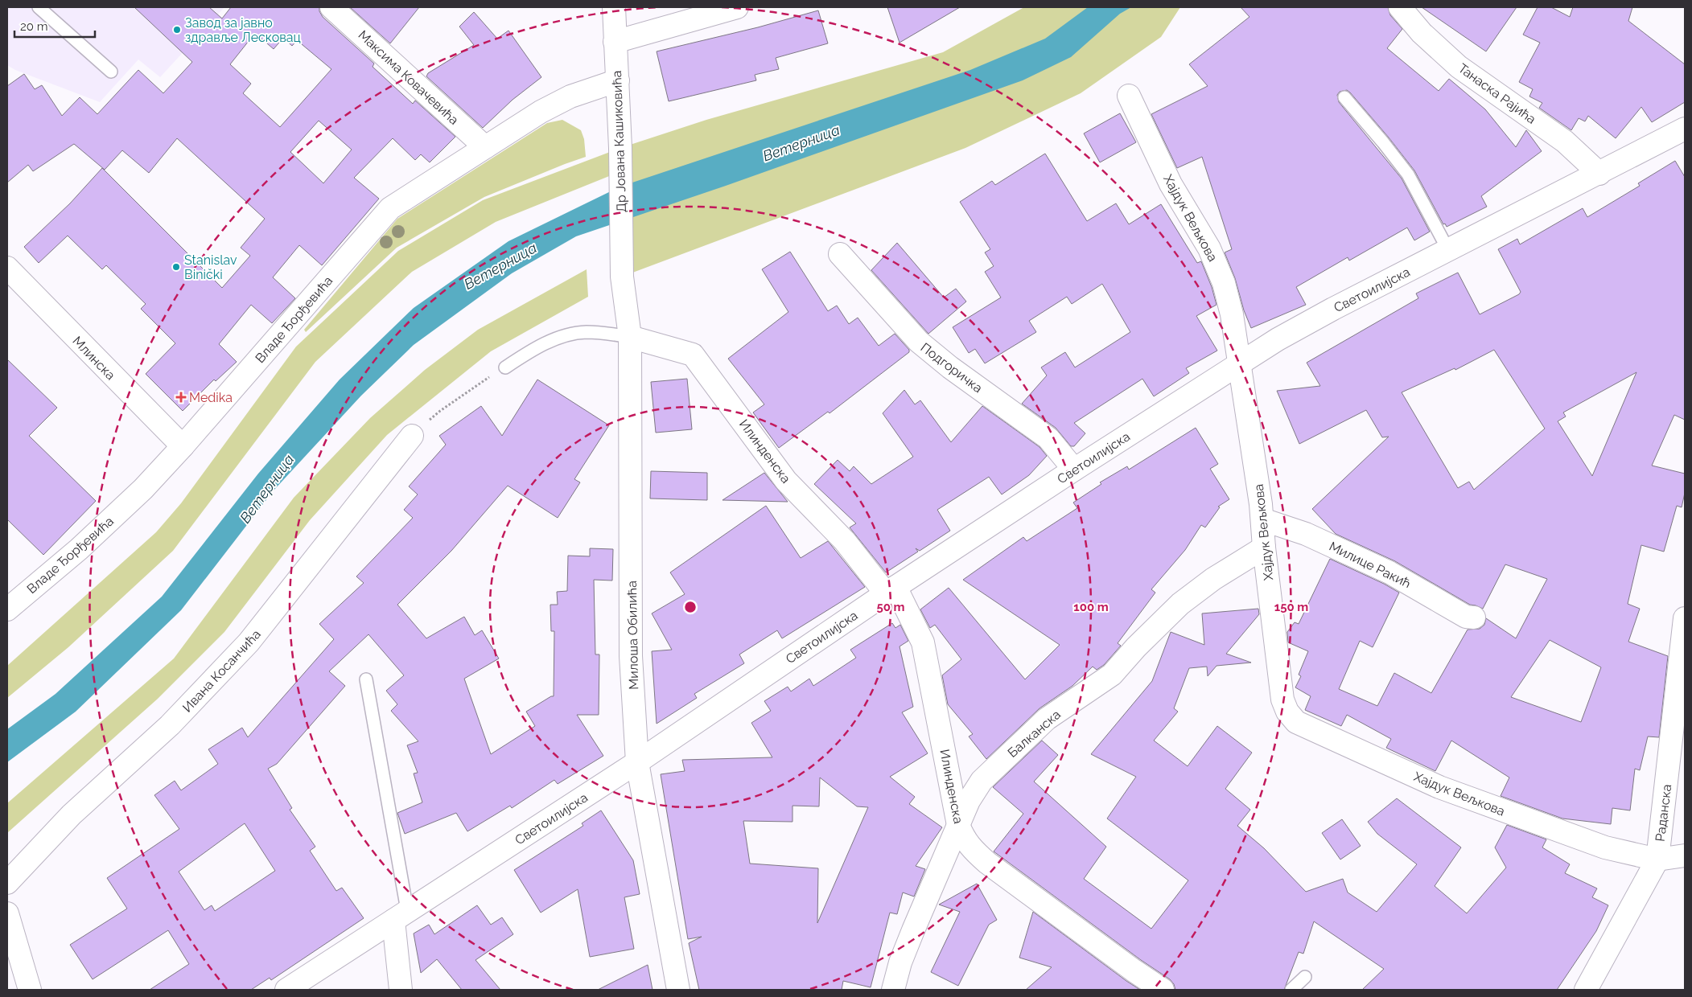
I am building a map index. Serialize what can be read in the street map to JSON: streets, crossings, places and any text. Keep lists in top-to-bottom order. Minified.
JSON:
{"streets":{"street":["Максима Ковачевића","Танаска Рајића","Др Јована Кашиковића","Хајдук Вељкова","Светоилијска","Владе Ђорђевића","Млинска","Подгоричка","Илинденска","Милице Ракић","Милоша Обилића","Ивана Косанчића","Балканска","Раданска"]},"crossings":[["Максима Ковачевића","Владе Ђорђевића"],["Танаска Рајића","Светоилијска"],["Др Јована Кашиковића","Владе Ђорђевића"],["Др Јована Кашиковића","Милоша Обилића"],["Хајдук Вељкова","Светоилијска"],["Хајдук Вељкова","Милице Ракић"],["Хајдук Вељкова","Балканска"],["Хајдук Вељкова","Раданска"],["Светоилијска","Подгоричка"],["Светоилијска","Илинденска"],["Светоилијска","Милоша Обилића"],["Владе Ђорђевића","Млинска"],["Илинденска","Милоша Обилића"],["Илинденска","Балканска"]],"water":["Ветерница"],"places":{"other":["Завод за јавно здравље Лесковац","Stanislav Binički"],"health":["Medika"]},"scale_bar":"20 m","rings":["50 m","100 m","150 m"]}
